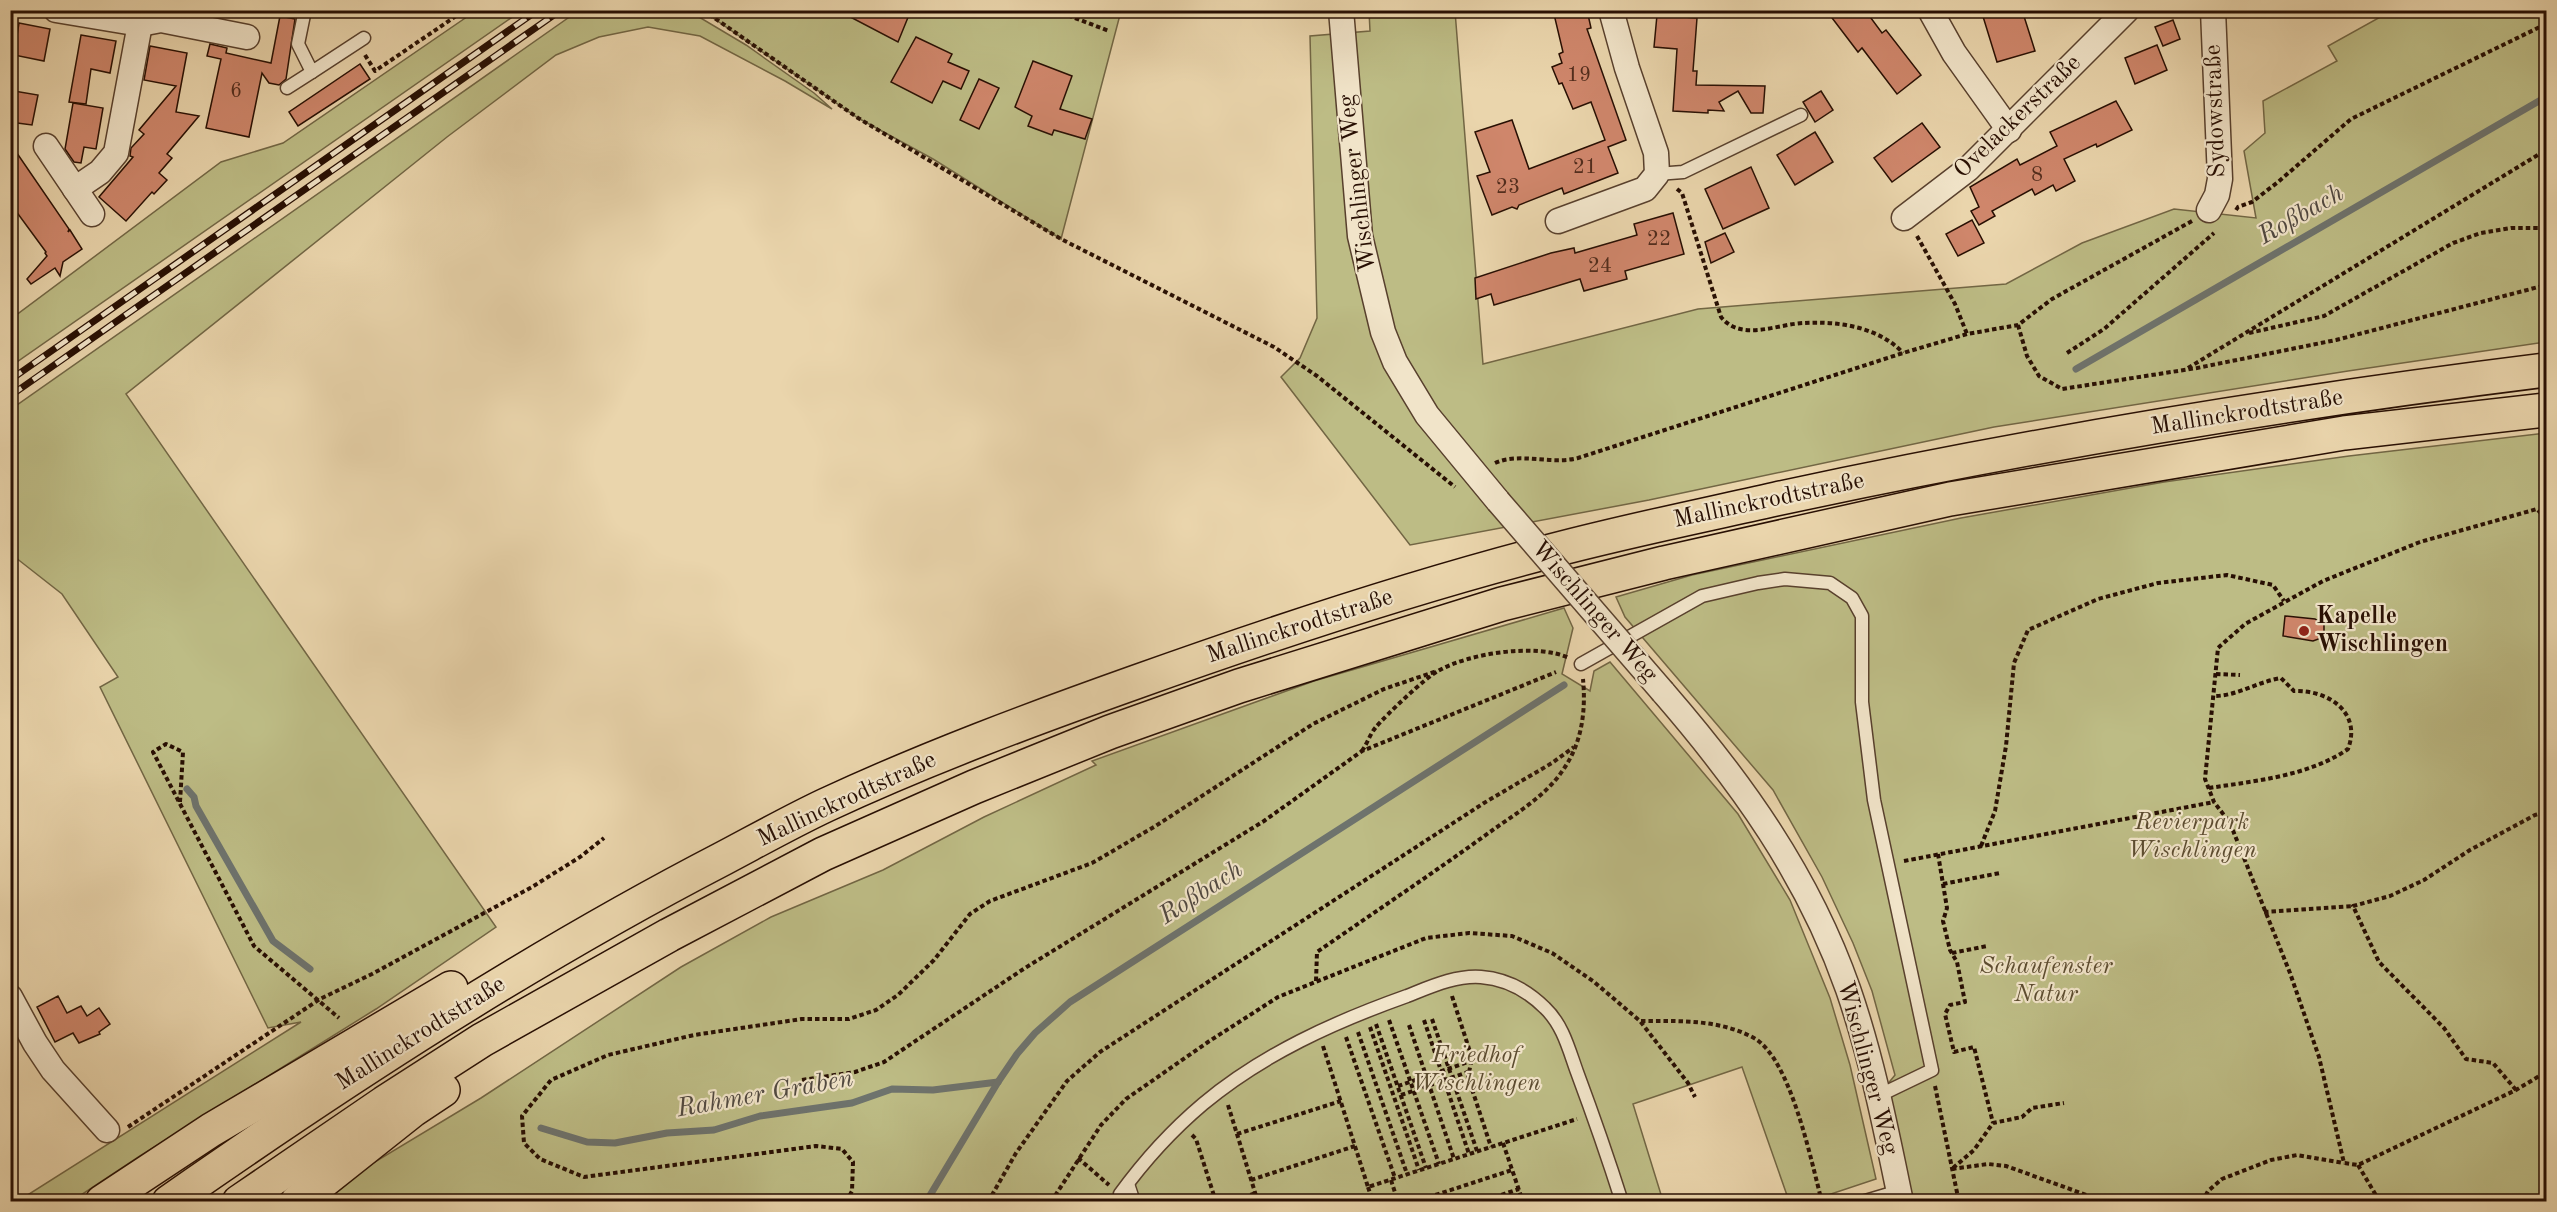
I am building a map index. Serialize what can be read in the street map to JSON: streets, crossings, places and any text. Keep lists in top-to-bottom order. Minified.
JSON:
{"streets":{"highway":["Mallinckrodtstraße"],"street":["Sydowstraße","Ovelackerstraße","Wischlinger Weg"]},"water":["Roßbach","Rahmer Graben"],"parks":["Revierpark Wischlingen","Schaufenster Natur","Friedhof Wischlingen"],"places":["Kapelle Wischlingen"],"house_numbers":["19","6","21","8","23","22","24"]}
